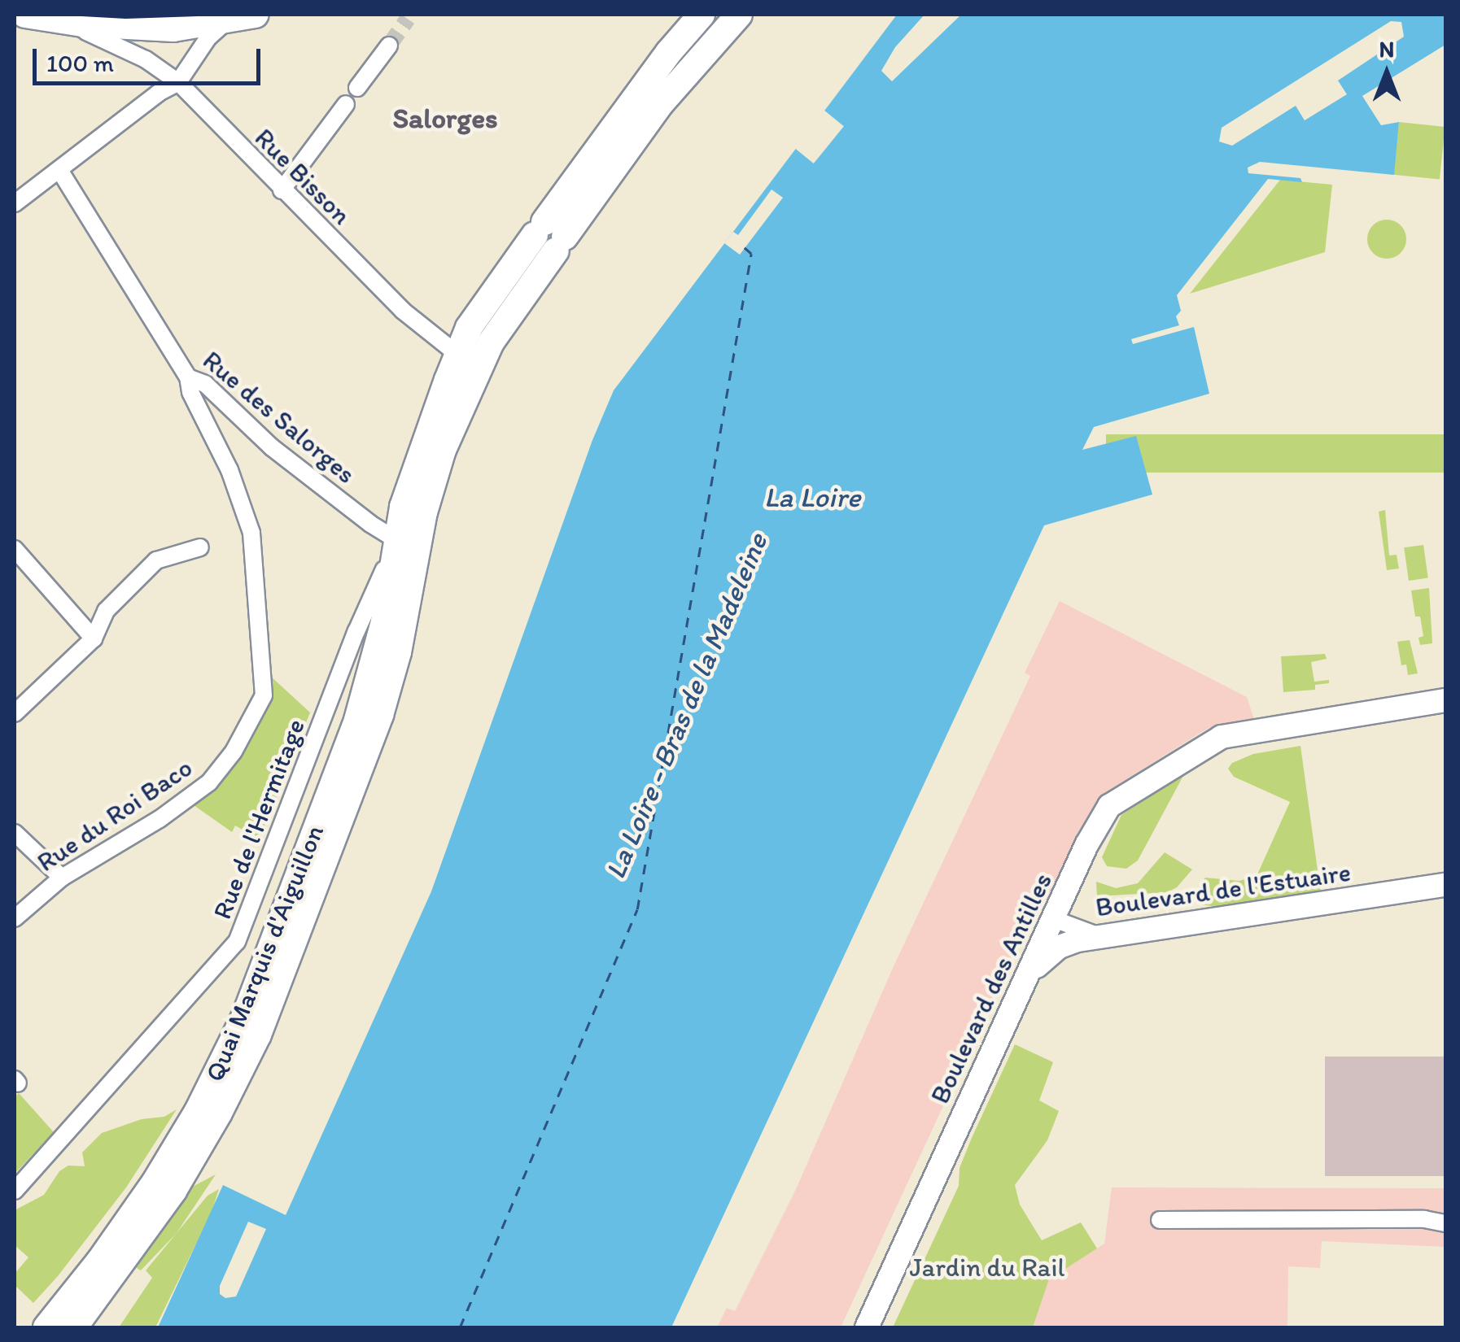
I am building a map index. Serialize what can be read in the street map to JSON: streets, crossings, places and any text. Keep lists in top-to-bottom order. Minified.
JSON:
{"streets":{"main road":["Boulevard de l'Estuaire","Quai Marquis d'Aiguillon","Boulevard des Antilles"],"street":["Rue Bisson","Rue des Salorges","Rue du Roi Baco","Rue de l'Hermitage"]},"crossings":[["Rue Bisson","Quai Marquis d'Aiguillon"],["Rue des Salorges","Rue du Roi Baco"],["Rue des Salorges","Rue de l'Hermitage"],["Rue des Salorges","Quai Marquis d'Aiguillon"],["Rue de l'Hermitage","Quai Marquis d'Aiguillon"],["Boulevard de l'Estuaire","Boulevard des Antilles"]],"districts":["Salorges"],"water":["La Loire","La Loire - Bras de la Madeleine"],"parks":["Jardin du Rail"],"scale_bar":"100 m","north":"top"}
